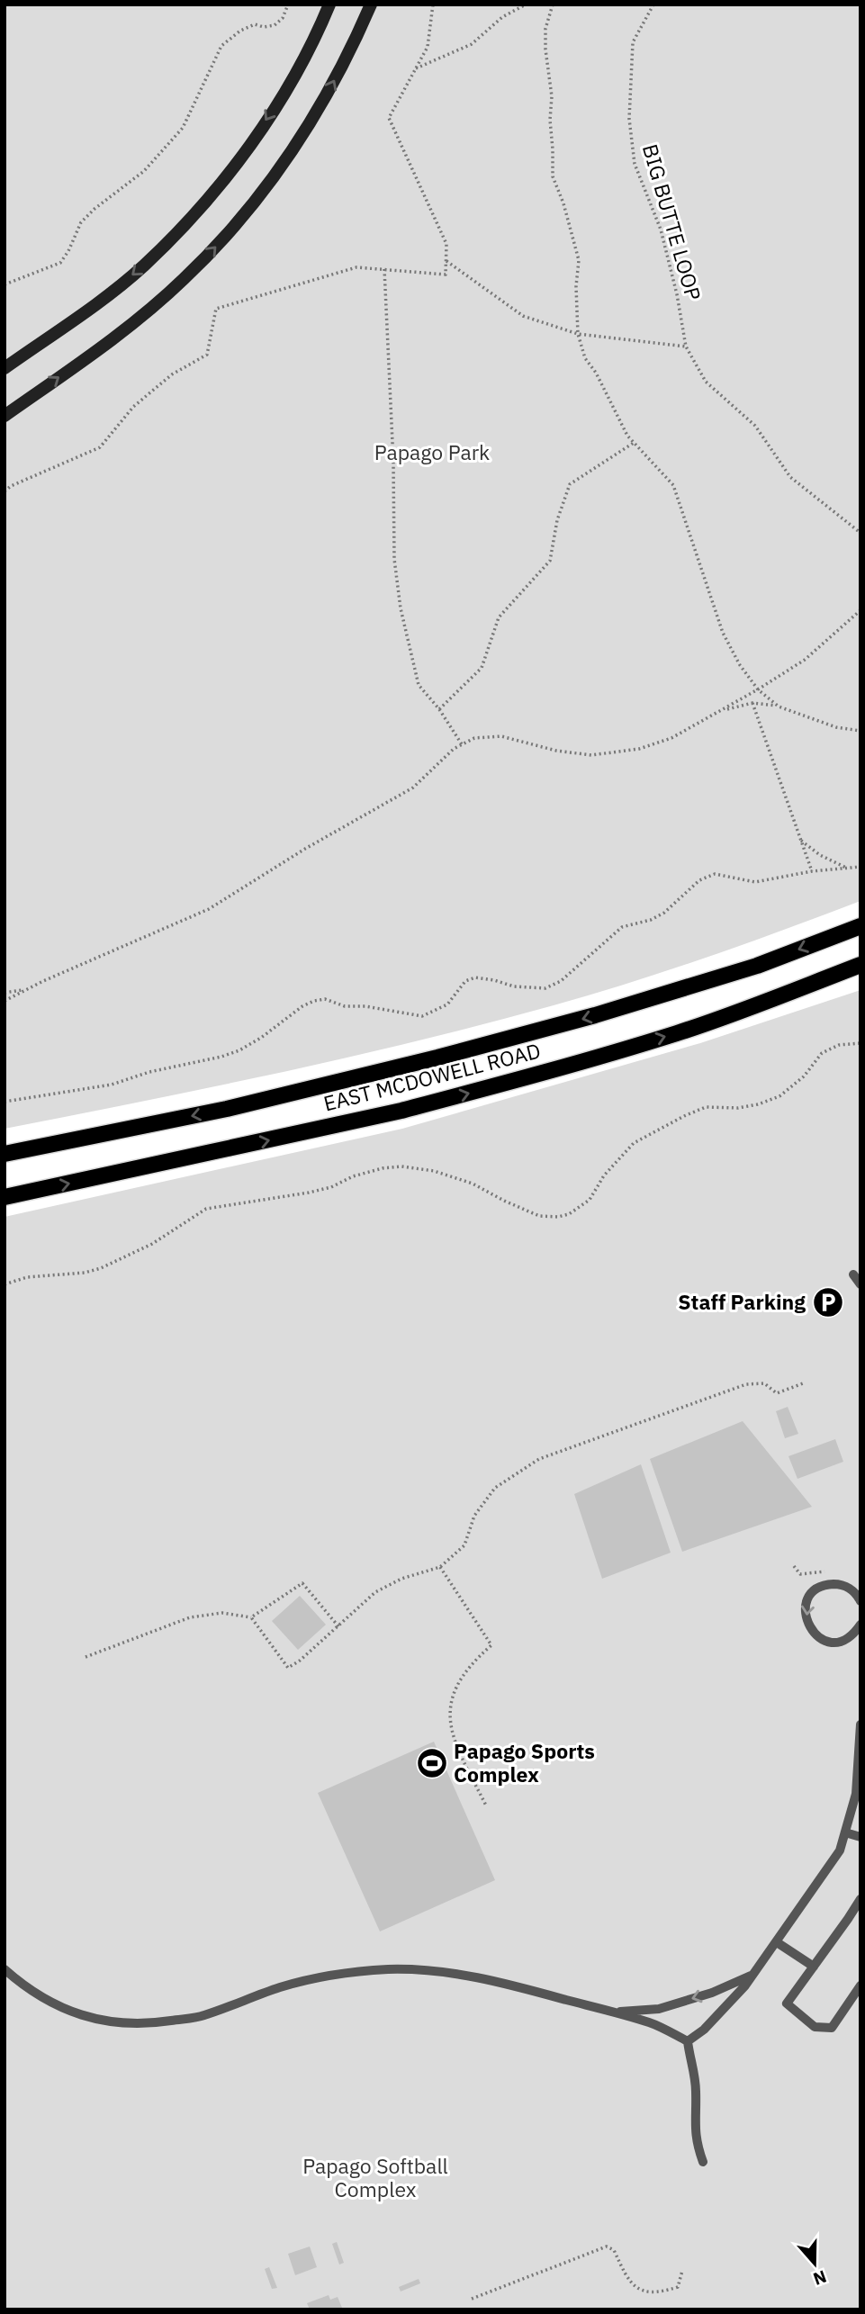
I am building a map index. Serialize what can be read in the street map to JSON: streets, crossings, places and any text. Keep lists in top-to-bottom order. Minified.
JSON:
{"streets":{"main road":["EAST MCDOWELL ROAD"],"path":["BIG BUTTE LOOP"]},"parks":["Papago Park","Papago Softball Complex"],"places":{"parking":["Staff Parking"],"sports":["Papago Sports Complex"]},"north":"bottom"}
